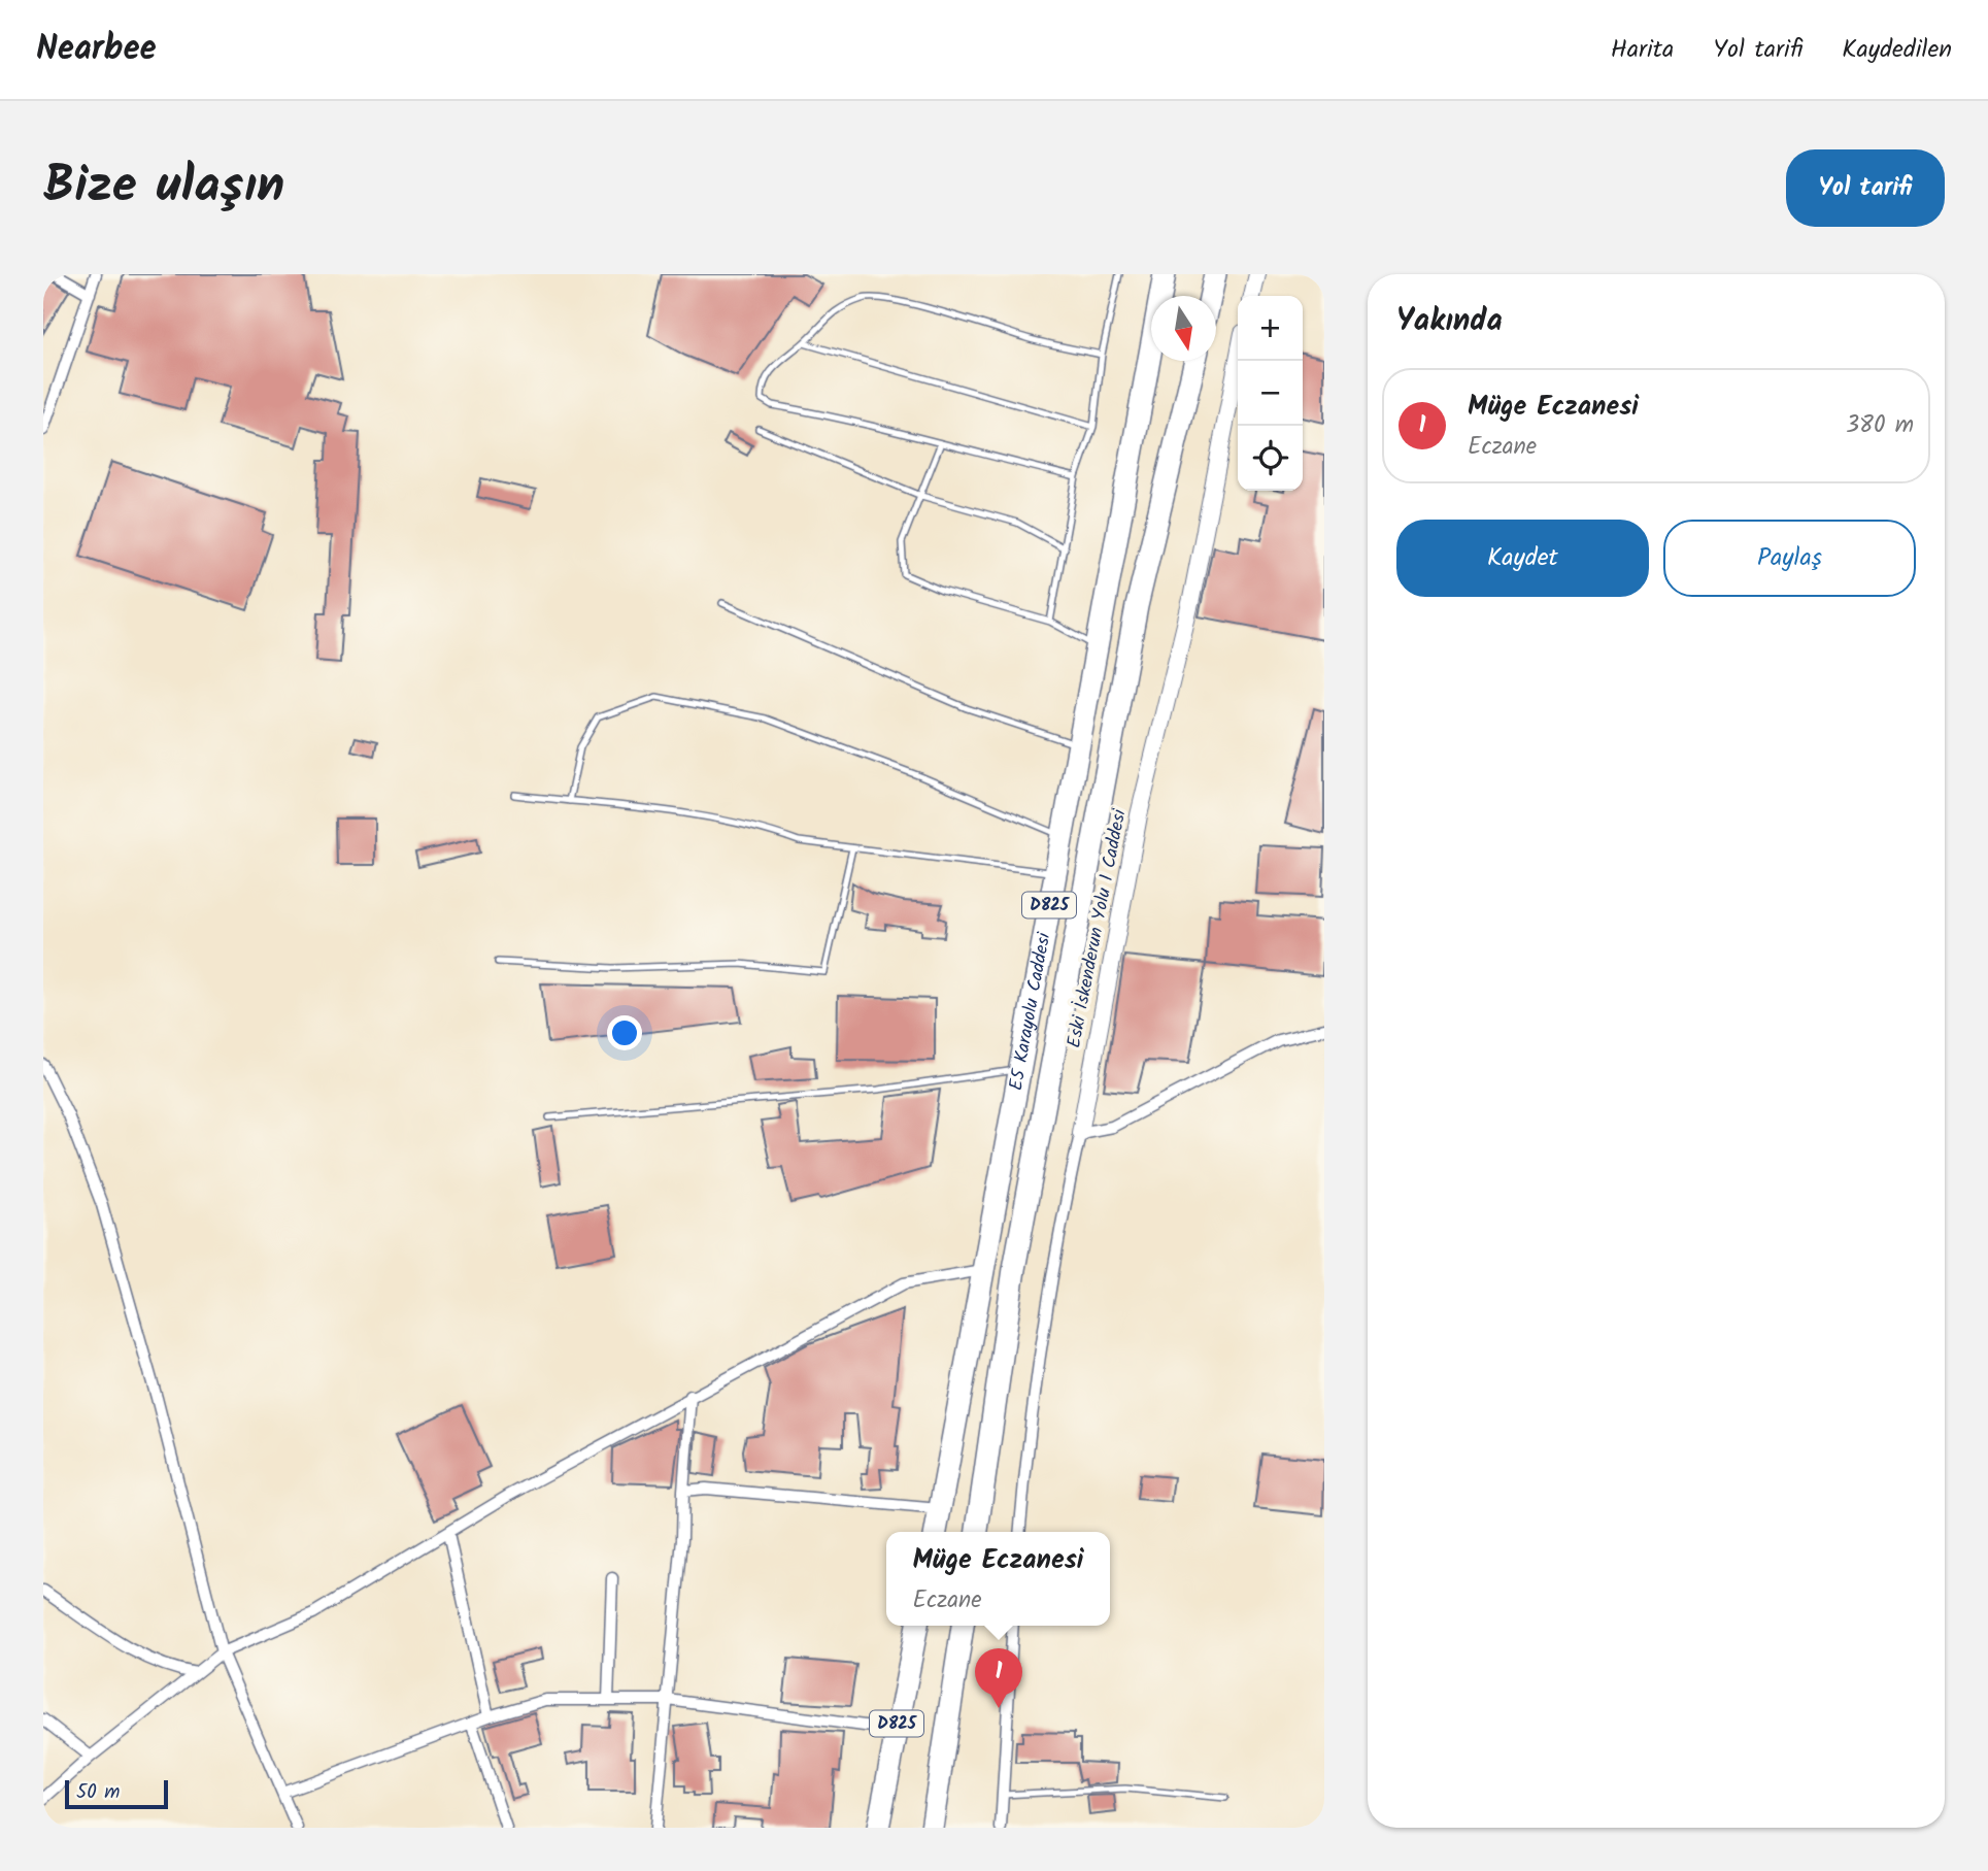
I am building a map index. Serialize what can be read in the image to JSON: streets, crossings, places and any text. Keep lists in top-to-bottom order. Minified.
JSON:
{"streets":{"highway":["D825","E5 Karayolu Caddesi"],"street":["Eski İskenderun Yolu 1 Caddesi"]},"scale_bar":"50 m","north":"bottom","page":{"header":"Nearbee","nav":["Harita","Yol tarifi","Kaydedilen"],"title":"Bize ulaşın","buttons":["Yol tarifi",["Kaydet","Paylaş"]],"heading":"Yakında","map_buttons":["+","−"],"list":[{"mark":"1","name":"Müge Eczanesi","note":"Eczane","value":"380 m"}],"popup":["Müge Eczanesi","Eczane"],"pins":"1","scale":"50 m"}}
